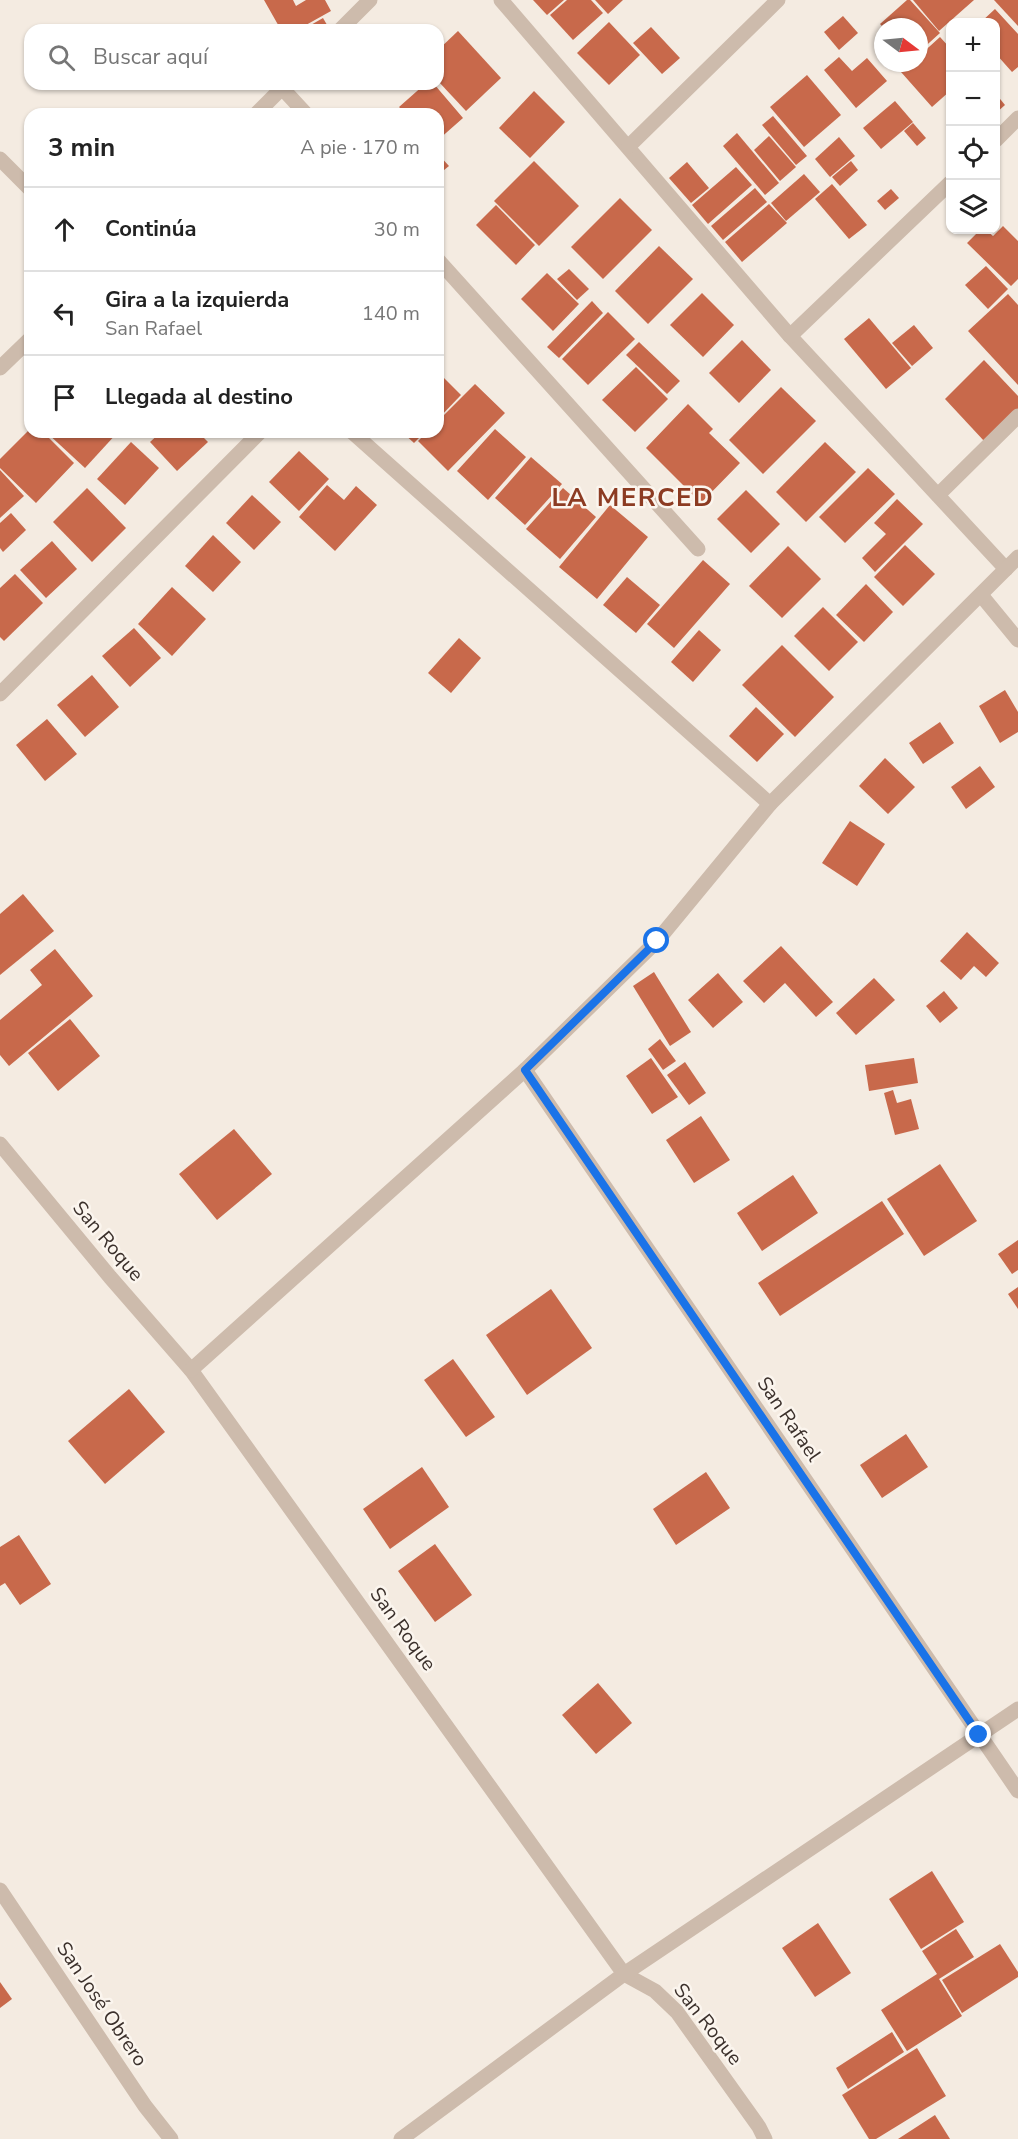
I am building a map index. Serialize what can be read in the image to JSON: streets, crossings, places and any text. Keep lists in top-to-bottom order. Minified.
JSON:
{"streets":{"street":["San Roque","San Rafael","San José Obrero"]},"districts":["LA MERCED"],"north":"right","page":{"map_buttons":["+","−"],"search":"Buscar aquí","heading":["3 min","A pie · 170 m"],"list":[["Continúa","30 m"],["Gira a la izquierda","San Rafael","140 m"],"Llegada al destino"]}}
